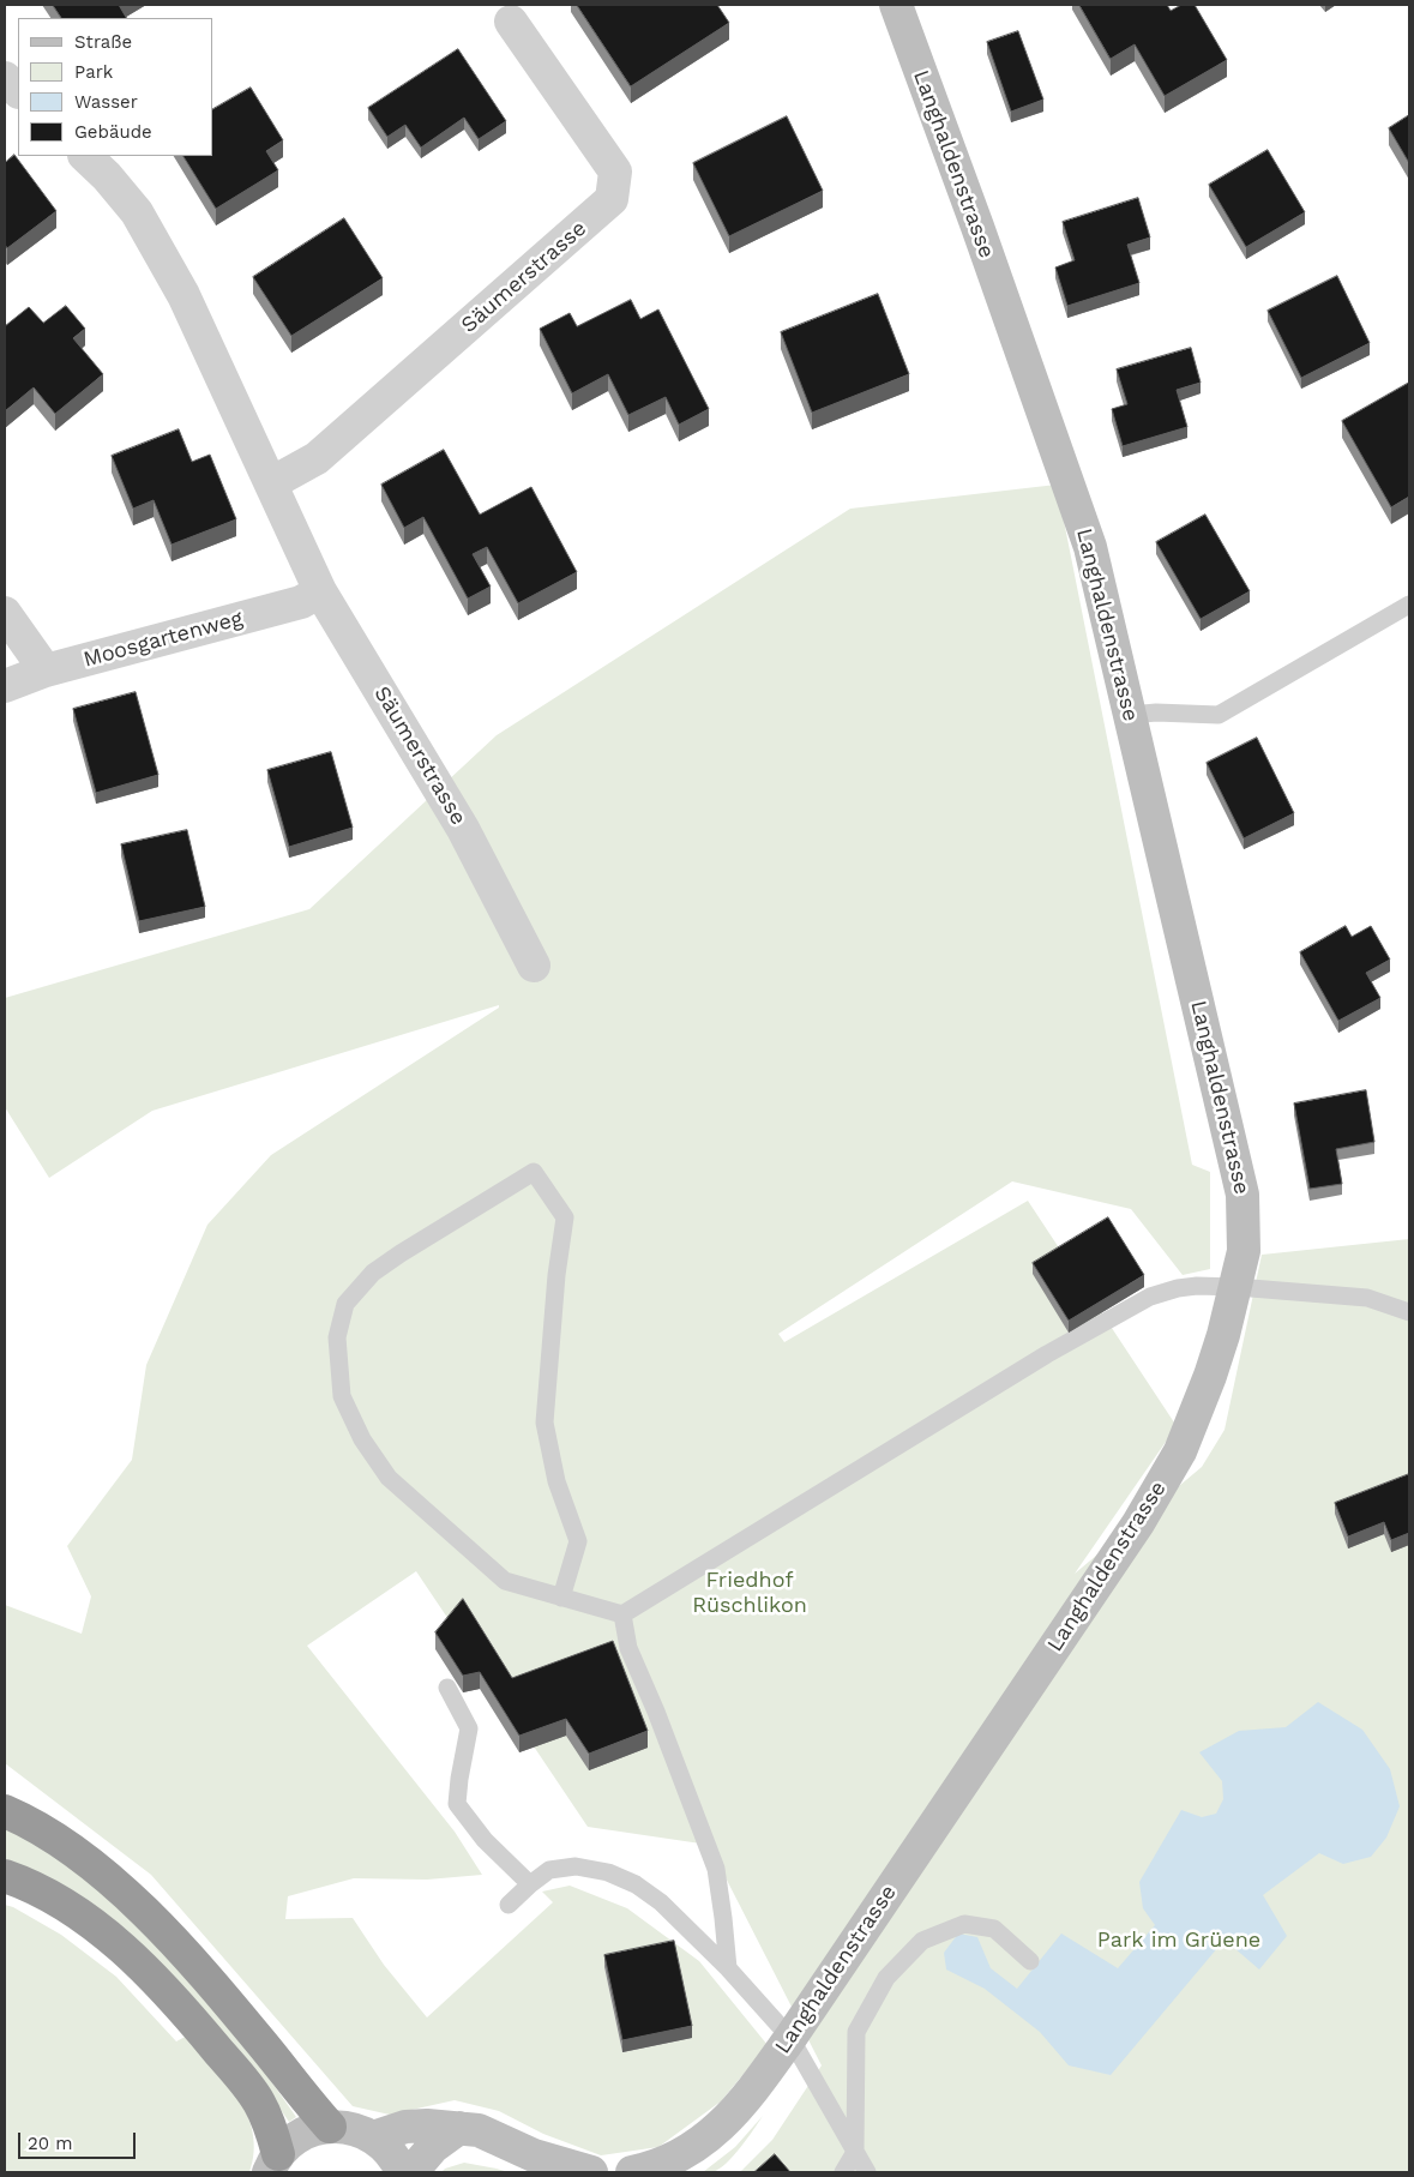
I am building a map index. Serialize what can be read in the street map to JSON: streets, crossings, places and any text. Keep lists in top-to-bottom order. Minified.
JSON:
{"streets":{"street":["Langhaldenstrasse","Säumerstrasse","Moosgartenweg"]},"crossings":[["Säumerstrasse","Moosgartenweg"]],"parks":["Friedhof Rüschlikon","Park im Grüene"],"legend":["Straße","Park","Wasser","Gebäude"],"scale_bar":"20 m"}
